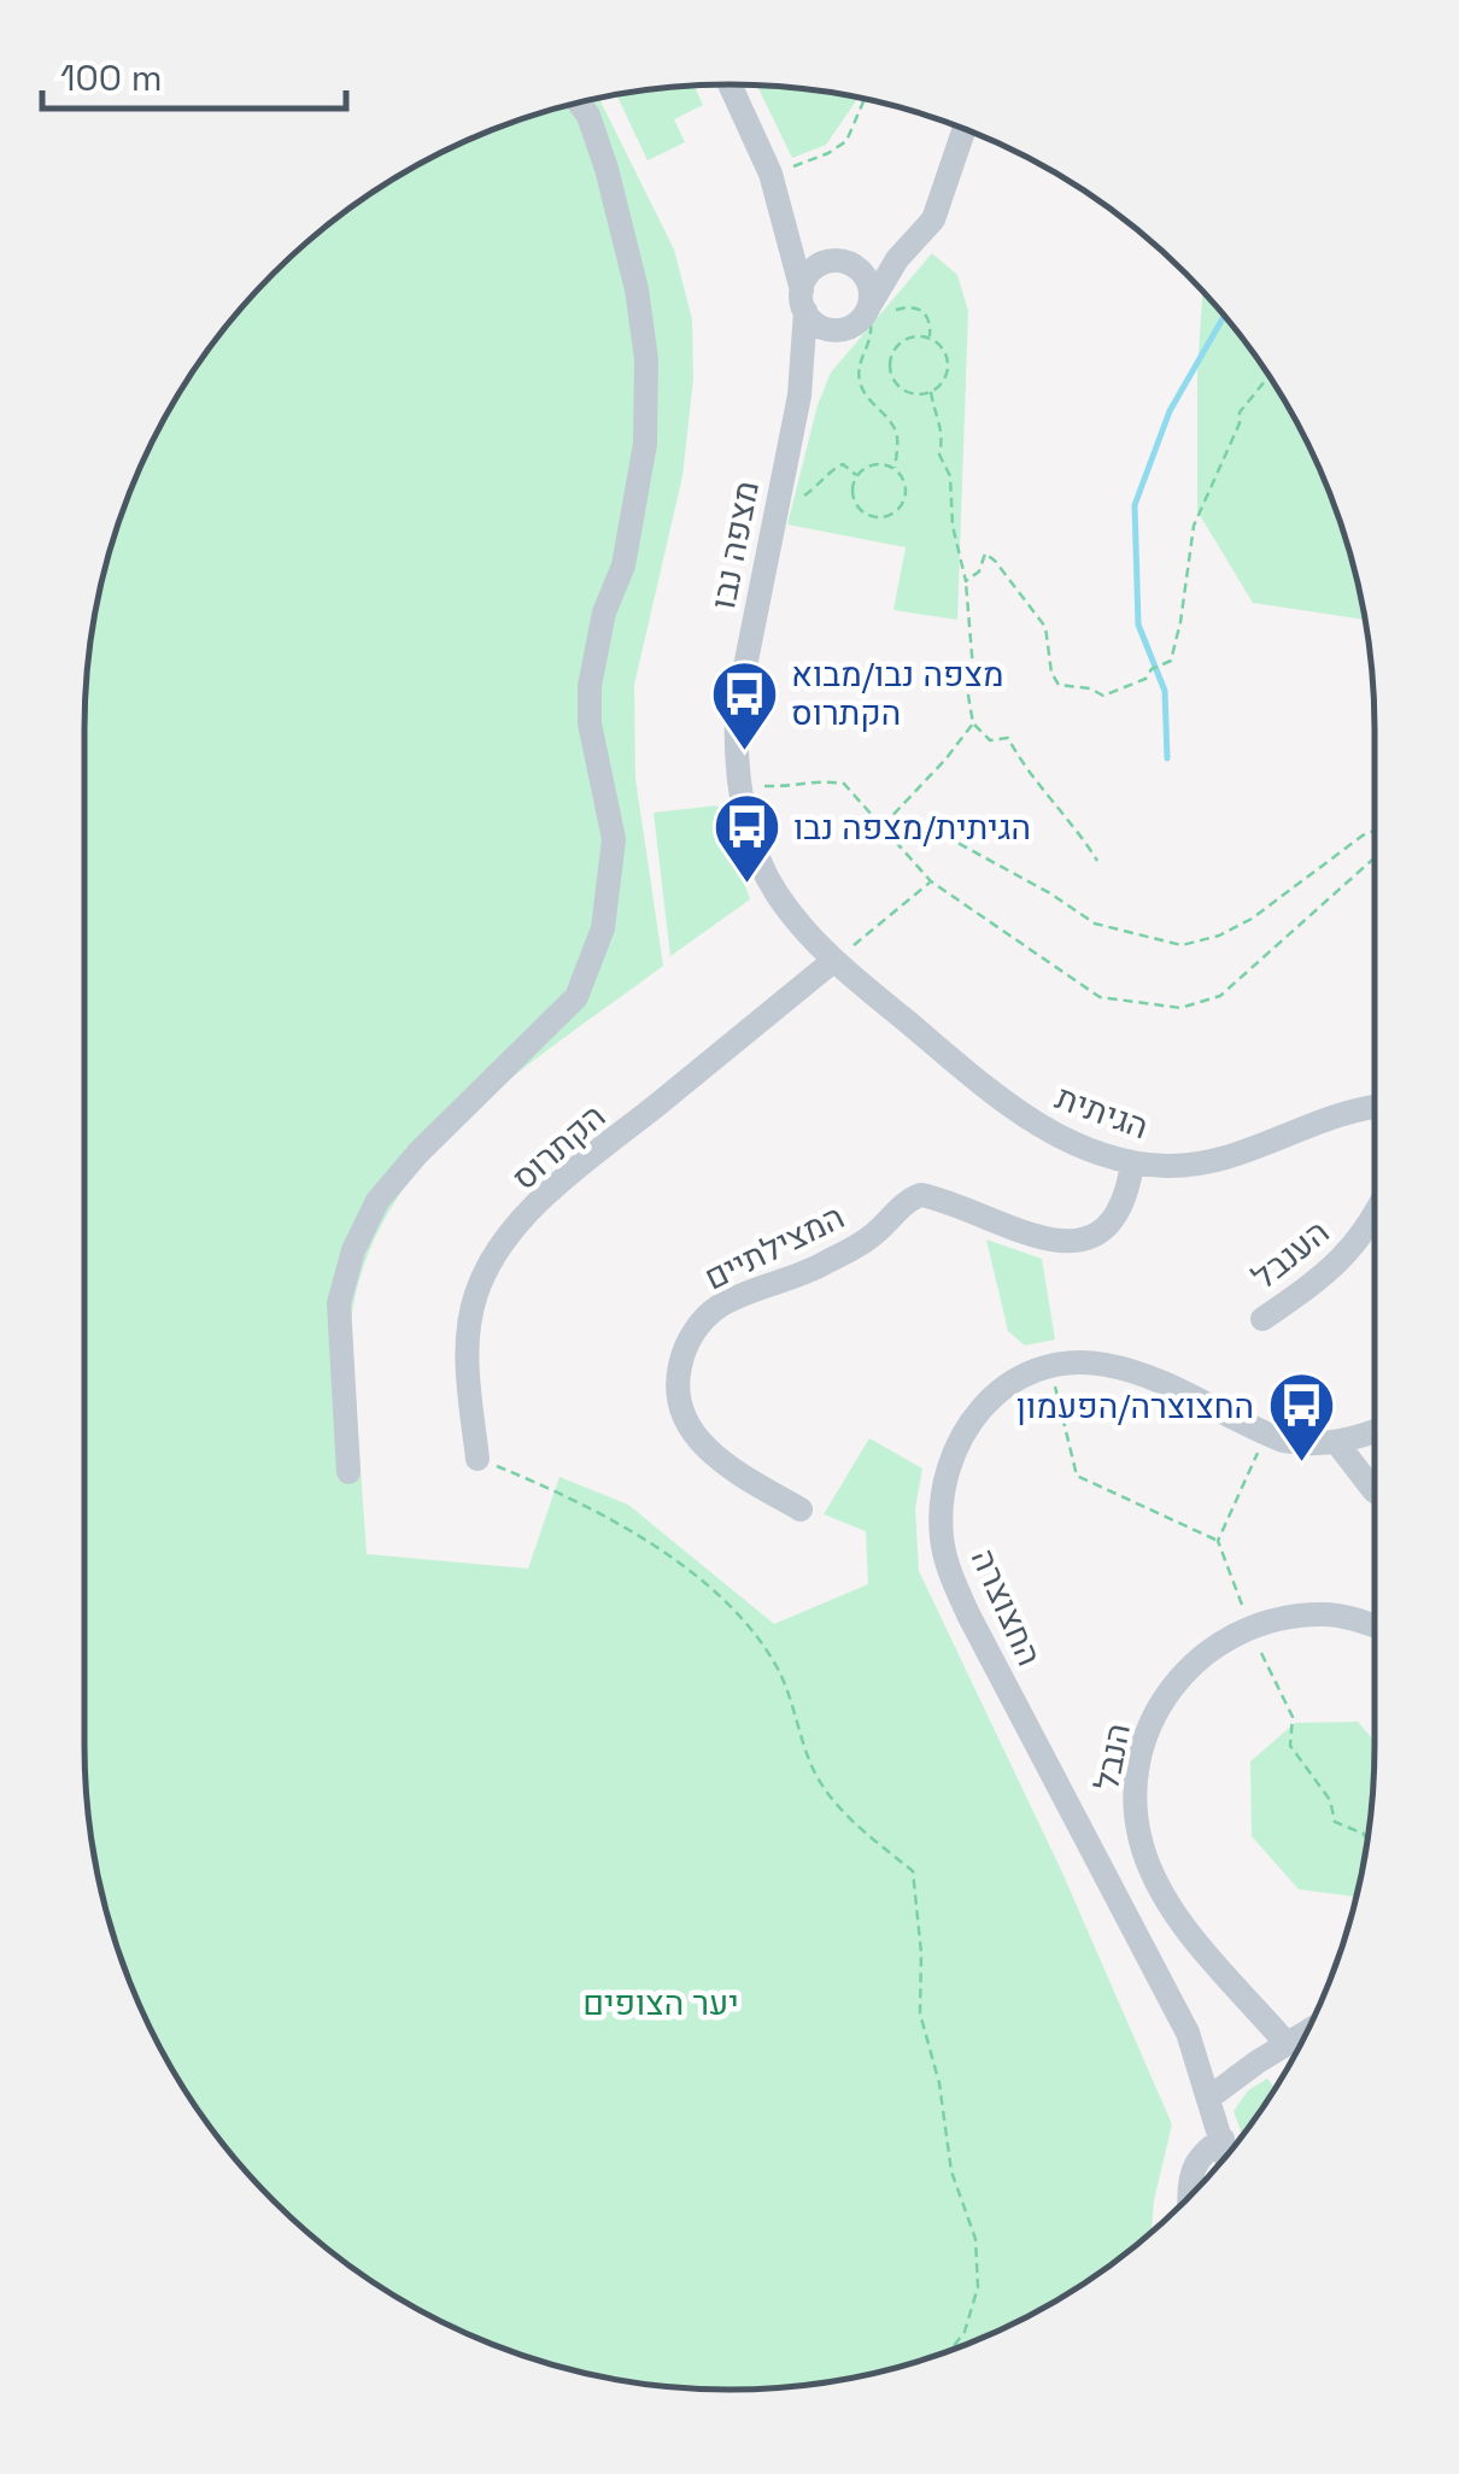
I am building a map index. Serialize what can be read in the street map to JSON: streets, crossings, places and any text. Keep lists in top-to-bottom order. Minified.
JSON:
{"streets":{"street":["מצפה נבו","הגיתית","הקתרוס","המצילתיים","הענבל","החצוצרה","הנבל"]},"crossings":[["מצפה נבו","הגיתית"],["מצפה נבו","הקתרוס"],["הגיתית","הקתרוס"],["הגיתית","המצילתיים"]],"parks":["יער הצופים"],"places":{"bus stop":["מצפה נבו/מבוא הקתרוס","הגיתית/מצפה נבו","החצוצרה/הפעמון"]},"scale_bar":"100 m"}
